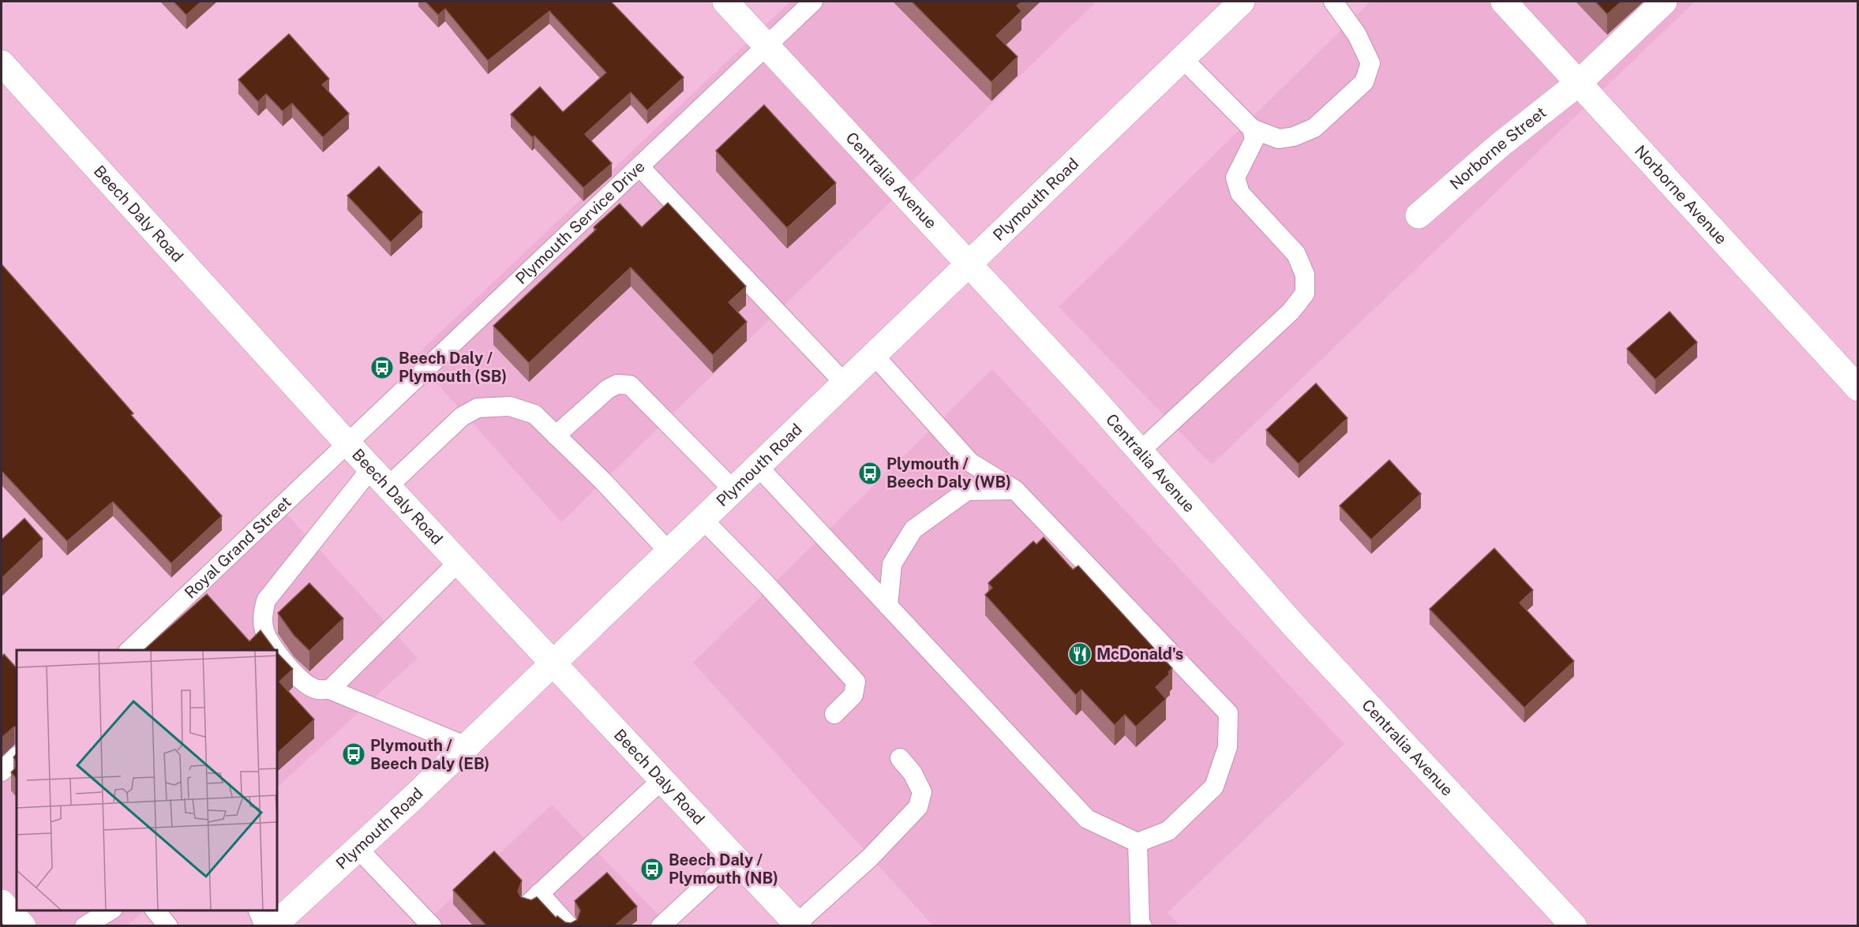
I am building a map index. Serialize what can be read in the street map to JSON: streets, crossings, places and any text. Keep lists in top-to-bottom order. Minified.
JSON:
{"streets":{"main road":["Norborne Street","Centralia Avenue","Norborne Avenue","Plymouth Road","Beech Daly Road"],"lane":["Plymouth Service Drive","Royal Grand Street"]},"crossings":[["Norborne Street","Norborne Avenue"],["Centralia Avenue","Plymouth Road"],["Centralia Avenue","Plymouth Service Drive"],["Plymouth Road","Beech Daly Road"],["Beech Daly Road","Plymouth Service Drive"],["Beech Daly Road","Royal Grand Street"],["Plymouth Service Drive","Royal Grand Street"]],"places":{"bus stop":["Beech Daly / Plymouth (SB)","Plymouth / Beech Daly (WB)","Plymouth / Beech Daly (EB)","Beech Daly / Plymouth (NB)"],"restaurant":["McDonald's"]}}
